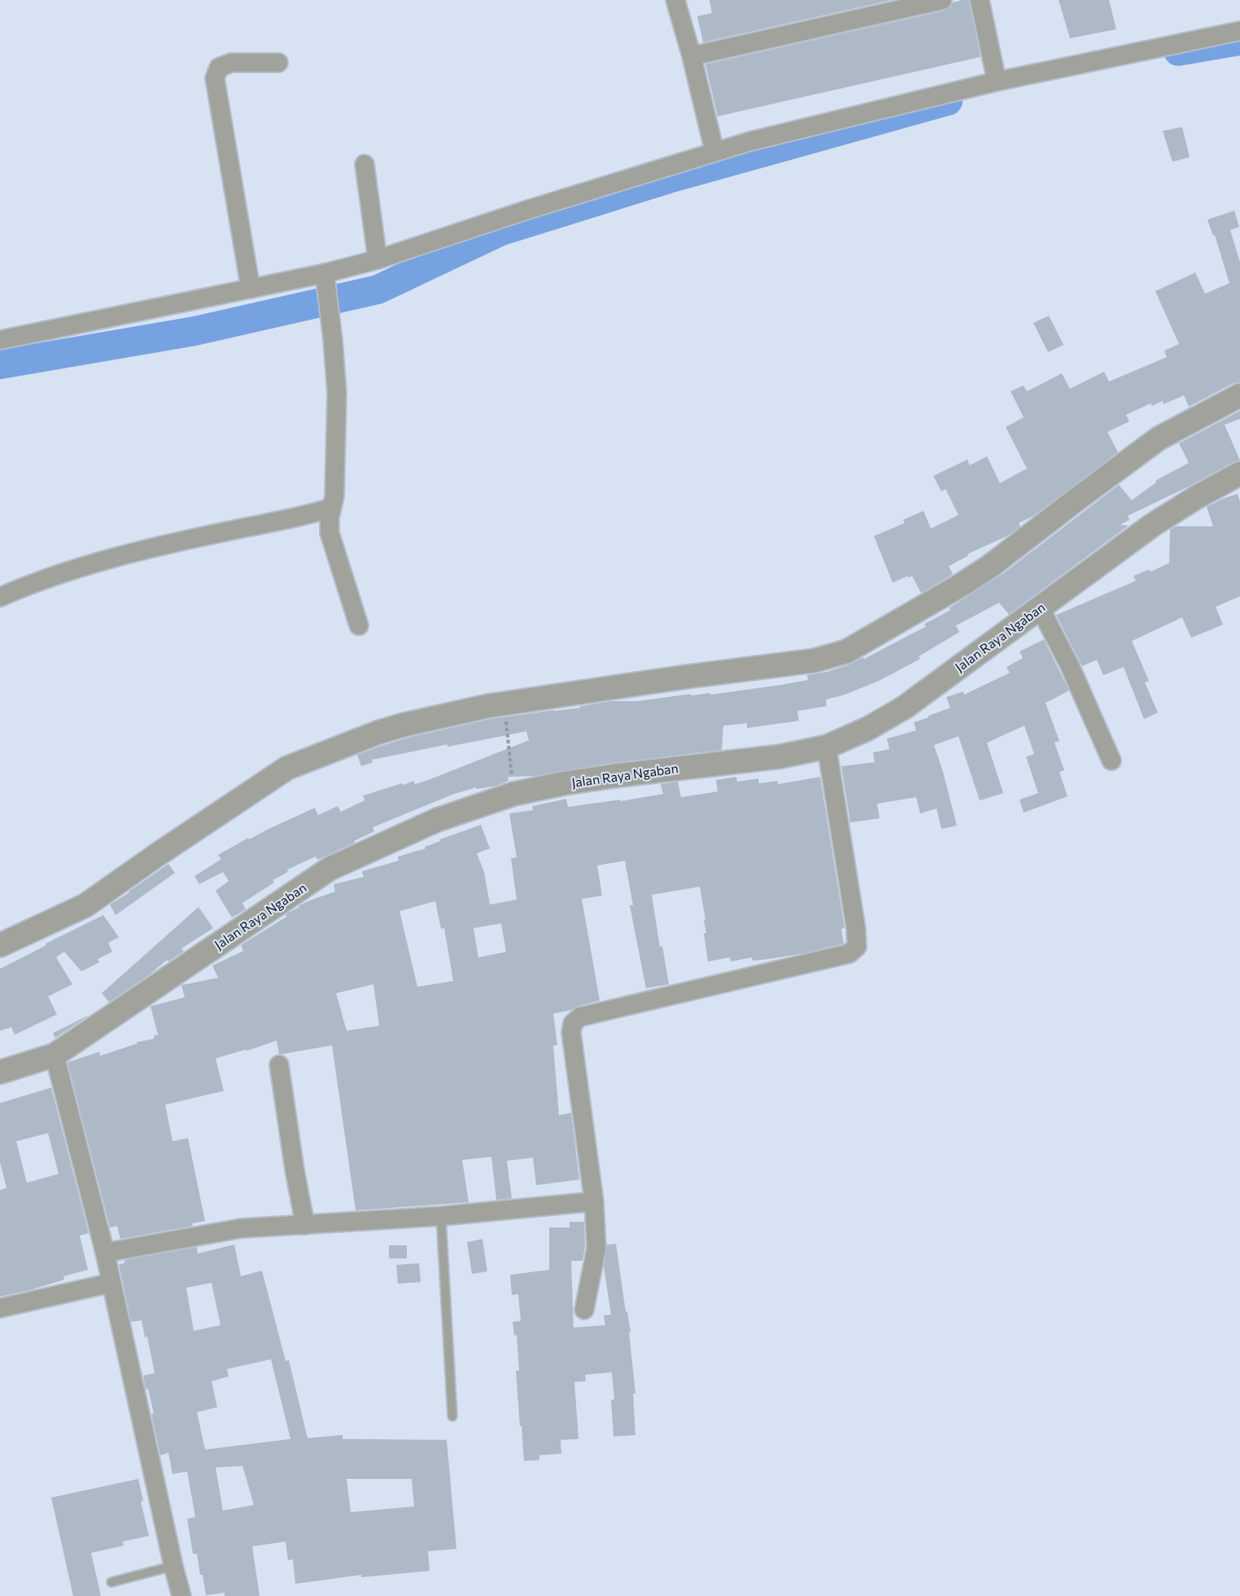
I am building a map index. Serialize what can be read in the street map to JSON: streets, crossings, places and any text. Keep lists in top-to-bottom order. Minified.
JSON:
{"streets":{"street":["Jalan Raya Ngaban"]}}
